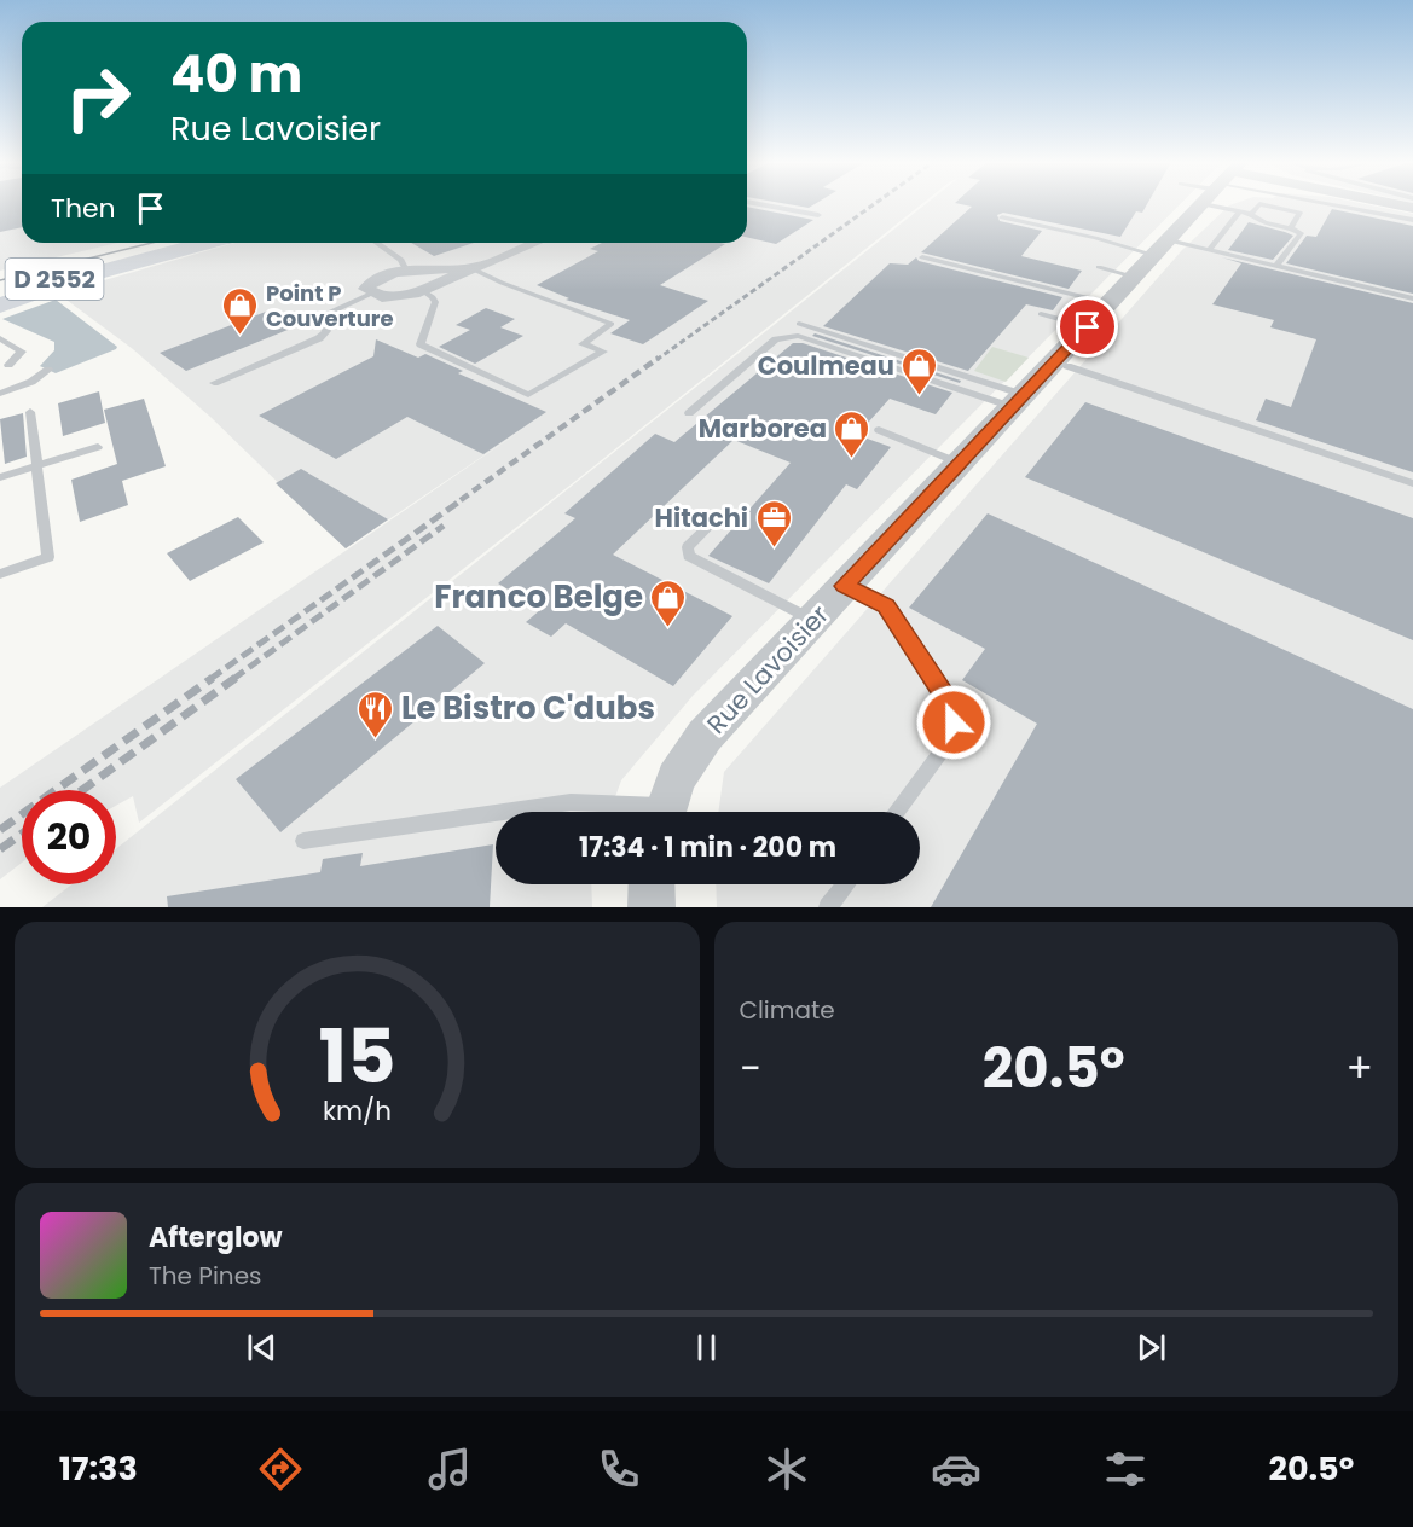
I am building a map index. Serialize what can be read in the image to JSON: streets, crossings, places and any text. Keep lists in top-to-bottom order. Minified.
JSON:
{"streets":{"main road":["D 2552"],"street":["Rue Lavoisier"]},"places":{"shop":["Point P Couverture","Coulmeau","Marborea","Franco Belge"],"office":["Hitachi"],"restaurant":["Le Bistro C'dubs"]},"page":{"turn":["40 m","Rue Lavoisier"],"then":"Then","limit":"20","trip":"17:34 · 1 min · 200 m","tile":"Climate","heat":["−","20.5°","+"],"song":["Afterglow","The Pines"],"tabs":["17:33","20.5°"],"gauge":["15","km/h"]}}
